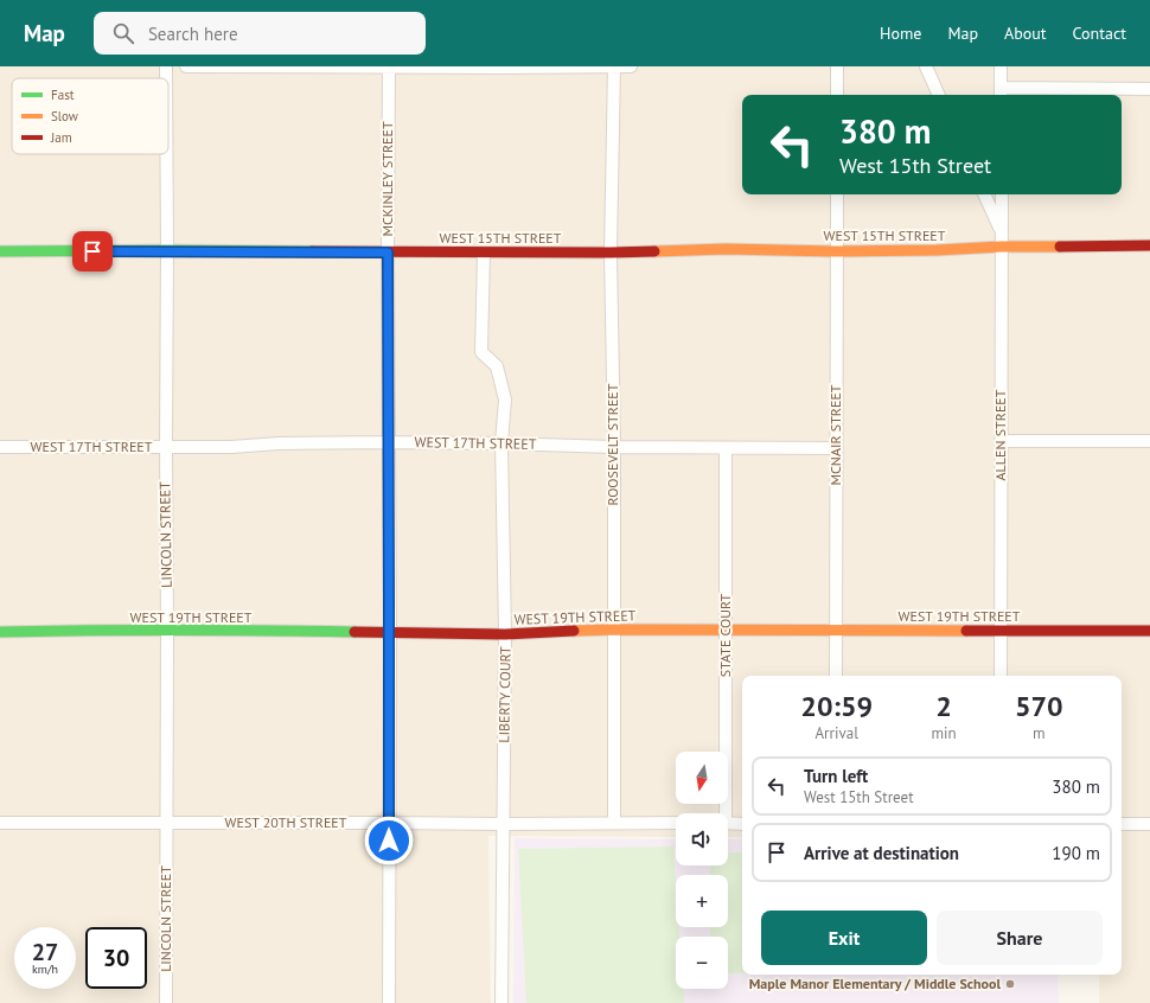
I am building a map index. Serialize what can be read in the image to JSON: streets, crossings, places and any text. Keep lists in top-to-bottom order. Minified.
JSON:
{"streets":{"main road":["WEST 15TH STREET","WEST 19TH STREET"],"street":["MCKINLEY STREET","MCNAIR STREET","ALLEN STREET","WEST 17TH STREET","ROOSEVELT STREET","LINCOLN STREET","STATE COURT","LIBERTY COURT","WEST 20TH STREET"]},"crossings":[["MCKINLEY STREET","WEST 15TH STREET"],["MCKINLEY STREET","WEST 17TH STREET"],["MCKINLEY STREET","WEST 19TH STREET"],["MCKINLEY STREET","WEST 20TH STREET"],["WEST 15TH STREET","MCNAIR STREET"],["WEST 15TH STREET","ALLEN STREET"],["WEST 15TH STREET","ROOSEVELT STREET"],["WEST 15TH STREET","LINCOLN STREET"],["WEST 15TH STREET","LIBERTY COURT"],["MCNAIR STREET","WEST 17TH STREET"],["MCNAIR STREET","WEST 19TH STREET"],["ALLEN STREET","WEST 19TH STREET"],["WEST 17TH STREET","ROOSEVELT STREET"],["WEST 17TH STREET","LINCOLN STREET"],["WEST 17TH STREET","STATE COURT"],["WEST 17TH STREET","LIBERTY COURT"],["ROOSEVELT STREET","WEST 19TH STREET"],["ROOSEVELT STREET","WEST 20TH STREET"],["LINCOLN STREET","WEST 19TH STREET"],["LINCOLN STREET","WEST 20TH STREET"],["WEST 19TH STREET","STATE COURT"],["WEST 19TH STREET","LIBERTY COURT"],["LIBERTY COURT","WEST 20TH STREET"]],"places":["Maple Manor Elementary / Middle School"],"legend":["Fast","Slow","Jam"],"north":"bottom","page":{"header":"Map","search":"Search here","nav":["Home","Map","About","Contact"],"turn":["380 m","West 15th Street"],"eta":["20:59","Arrival","2","min","570","m"],"map_buttons":["+","−"],"list":[{"name":"Turn left","note":"West 15th Street","value":"380 m"},{"name":"Arrive at destination","value":"190 m"}],"buttons":["Exit","Share"],"speed":"27 km/h","limit":"30"}}
